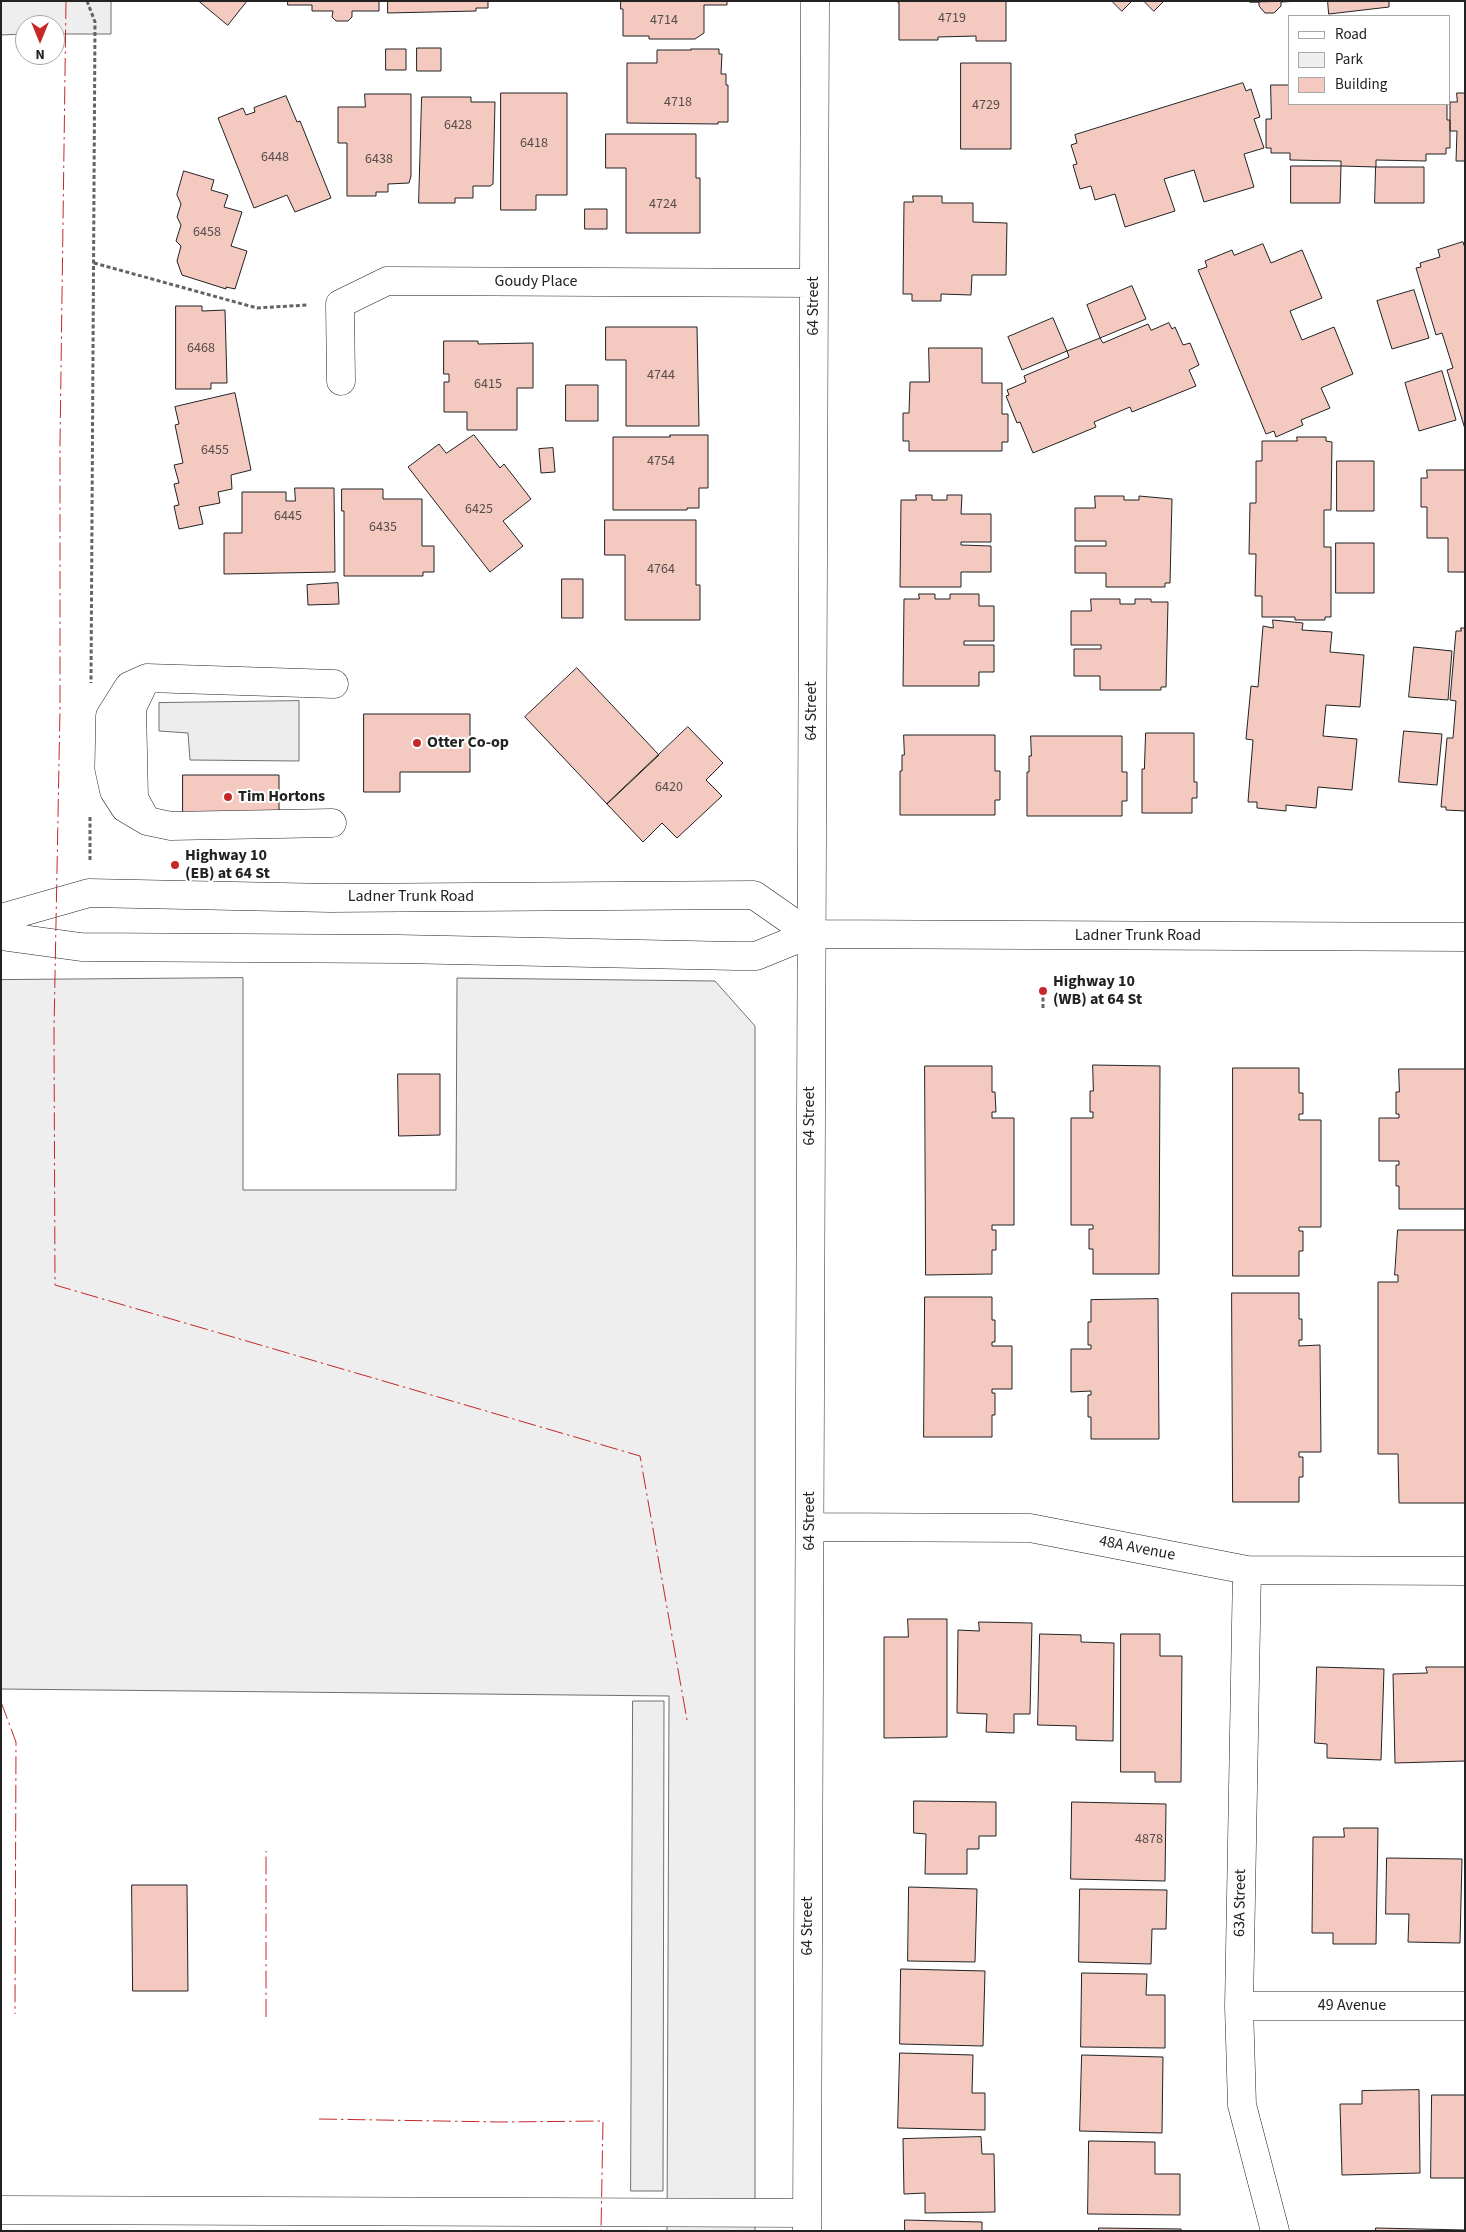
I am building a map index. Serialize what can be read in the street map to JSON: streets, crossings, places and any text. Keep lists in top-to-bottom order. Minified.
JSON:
{"streets":{"street":["Goudy Place","64 Street","Ladner Trunk Road","48A Avenue","63A Street","49 Avenue"]},"crossings":[["Goudy Place","64 Street"],["64 Street","Ladner Trunk Road"],["64 Street","48A Avenue"],["48A Avenue","63A Street"],["63A Street","49 Avenue"]],"places":["Otter Co-op","Tim Hortons","Highway 10 (EB) at 64 St","Highway 10 (WB) at 64 St"],"house_numbers":["4719","4714","4718","4729","6428","6418","6448","6438","4724","6458","6468","4744","6415","6455","4754","6425","6445","6435","4764","6420","4878"],"legend":["Road","Park","Building"],"north":"bottom"}
